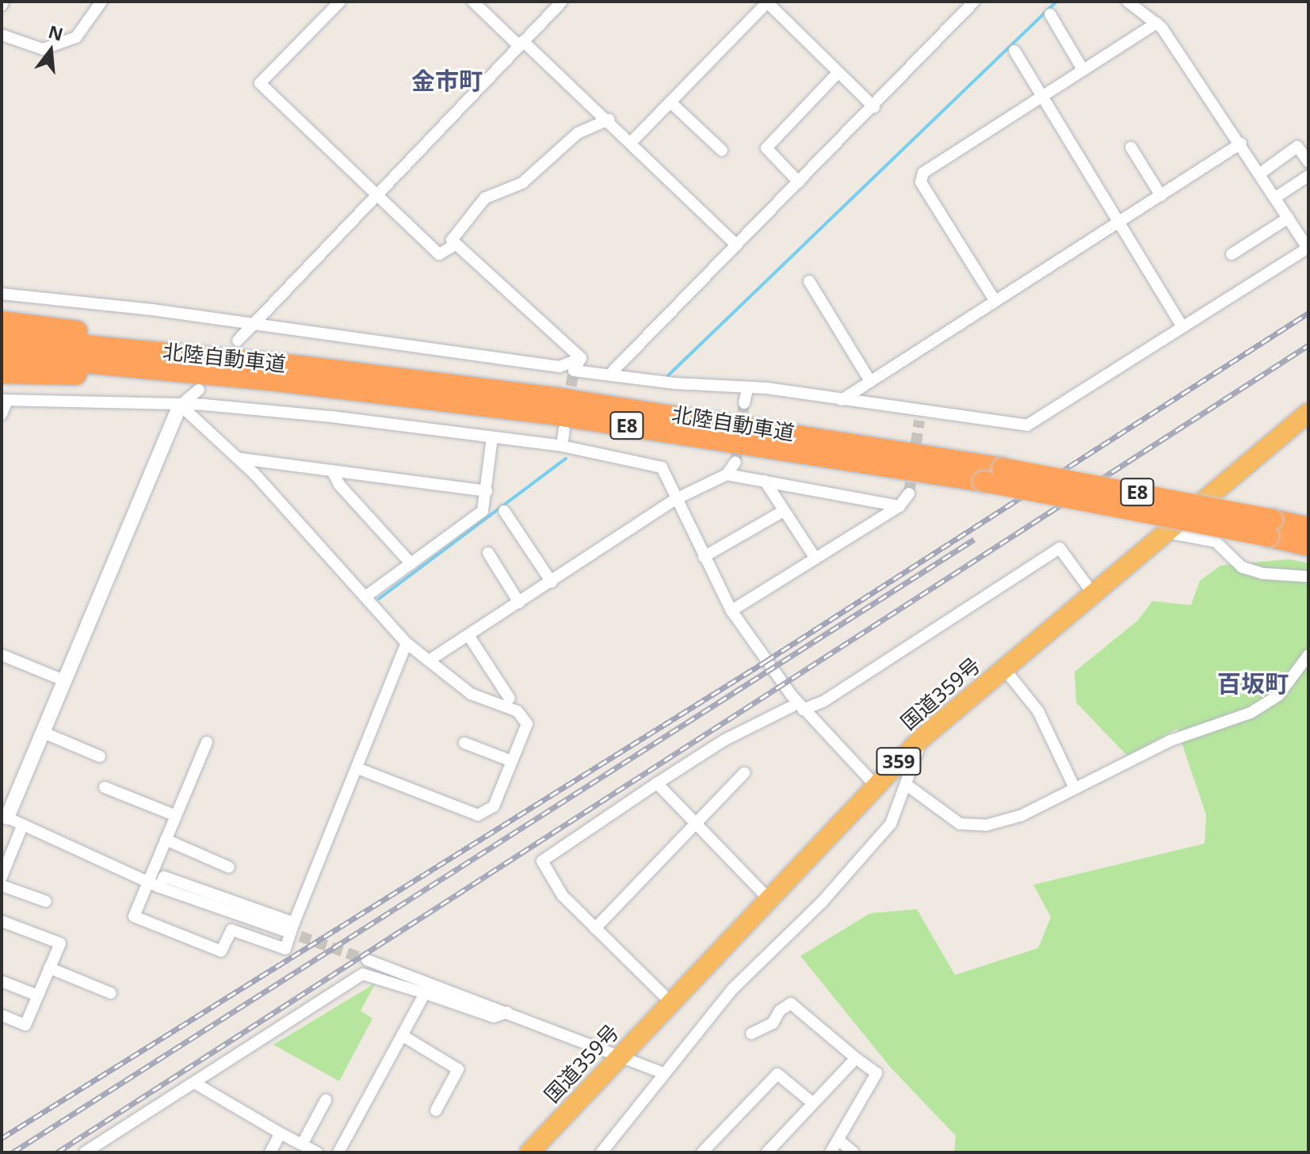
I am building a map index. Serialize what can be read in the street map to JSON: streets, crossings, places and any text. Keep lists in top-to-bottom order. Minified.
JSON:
{"streets":{"highway":["北陸自動車道","E8","国道359号","359"]},"districts":["金市町","百坂町"],"north":"top"}
